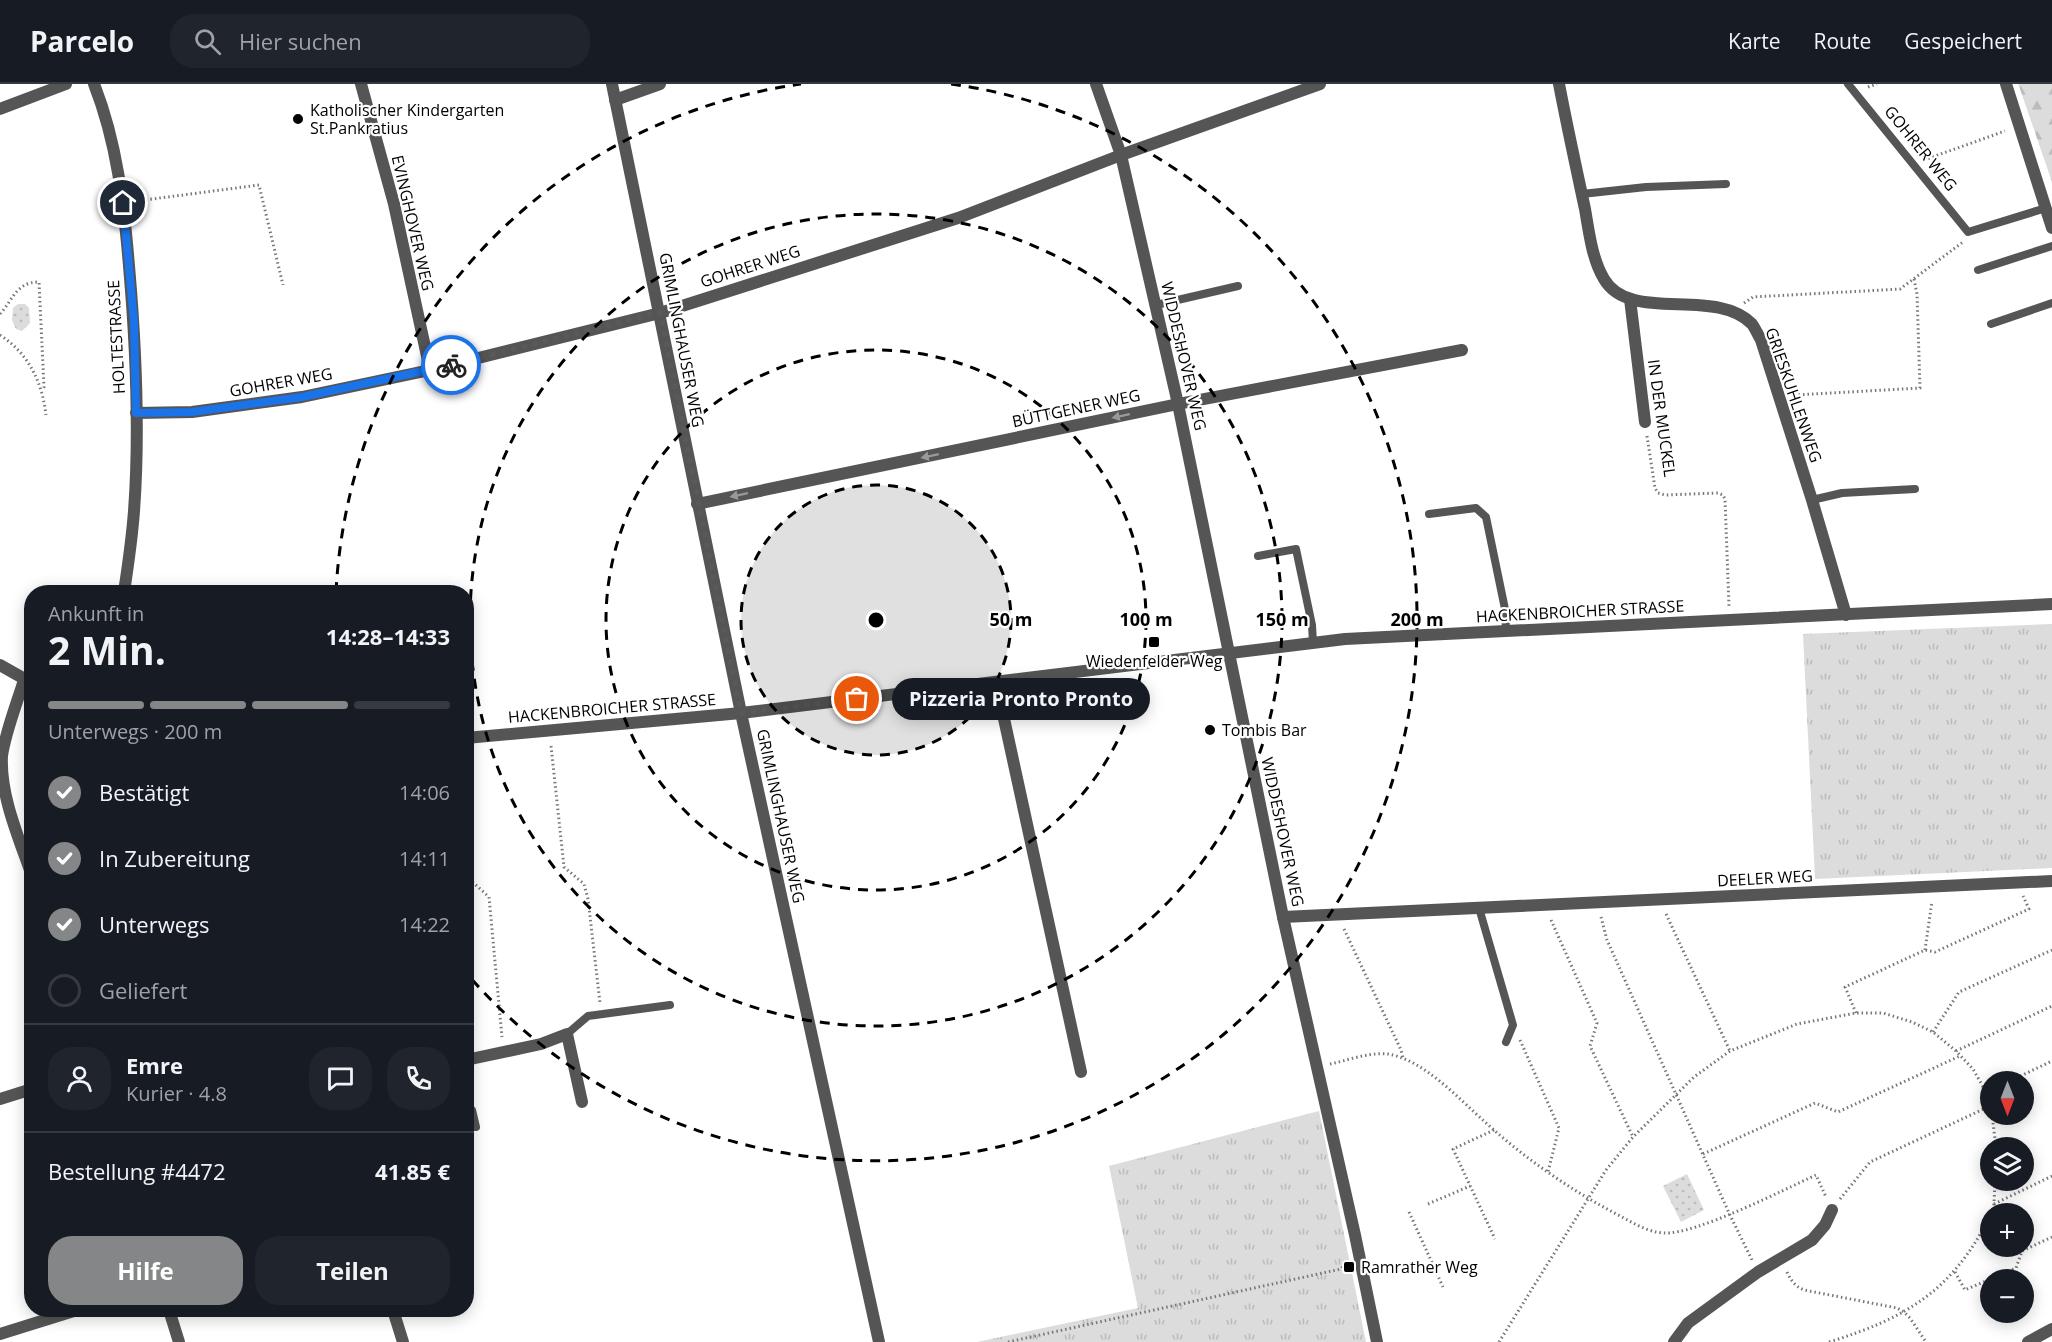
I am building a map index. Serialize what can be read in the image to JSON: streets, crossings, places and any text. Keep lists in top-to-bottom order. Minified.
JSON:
{"streets":{"street":["GOHRER WEG","EVINGHOVER WEG","HOLTESTRASSE","GRIMLINGHAUSER WEG","WIDDESHOVER WEG","GRIESKUHLENWEG","BÜTTGENER WEG","IN DER MUCKEL","HACKENBROICHER STRASSE","DEELER WEG"]},"crossings":[["GOHRER WEG","EVINGHOVER WEG"],["GOHRER WEG","HOLTESTRASSE"],["GOHRER WEG","GRIMLINGHAUSER WEG"],["GOHRER WEG","WIDDESHOVER WEG"],["GRIMLINGHAUSER WEG","BÜTTGENER WEG"],["GRIMLINGHAUSER WEG","HACKENBROICHER STRASSE"],["WIDDESHOVER WEG","BÜTTGENER WEG"],["WIDDESHOVER WEG","HACKENBROICHER STRASSE"],["WIDDESHOVER WEG","DEELER WEG"],["GRIESKUHLENWEG","IN DER MUCKEL"],["GRIESKUHLENWEG","HACKENBROICHER STRASSE"],["IN DER MUCKEL","HACKENBROICHER STRASSE"]],"one_way":["BÜTTGENER WEG"],"places":{"other":["Katholischer Kindergarten St.Pankratius","Pizzeria Pronto Pronto","Tombis Bar"],"transit":["Wiedenfelder Weg","Ramrather Weg"]},"north":"bottom","page":{"header":"Parcelo","search":"Hier suchen","nav":["Karte","Route","Gespeichert"],"heading":["2 Min.","Ankunft in","14:28–14:33"],"panel":["Emre","Kurier · 4.8","Bestellung #4472","41.85 €"],"bubble":"Pizzeria Pronto Pronto","bar":"Unterwegs · 200 m","list":[["Bestätigt","14:06"],["In Zubereitung","14:11"],["Unterwegs","14:22"],"Geliefert"],"map_buttons":["+","−"],"buttons":["Hilfe","Teilen"]},"rings":["50 m","100 m","150 m","200 m"]}
